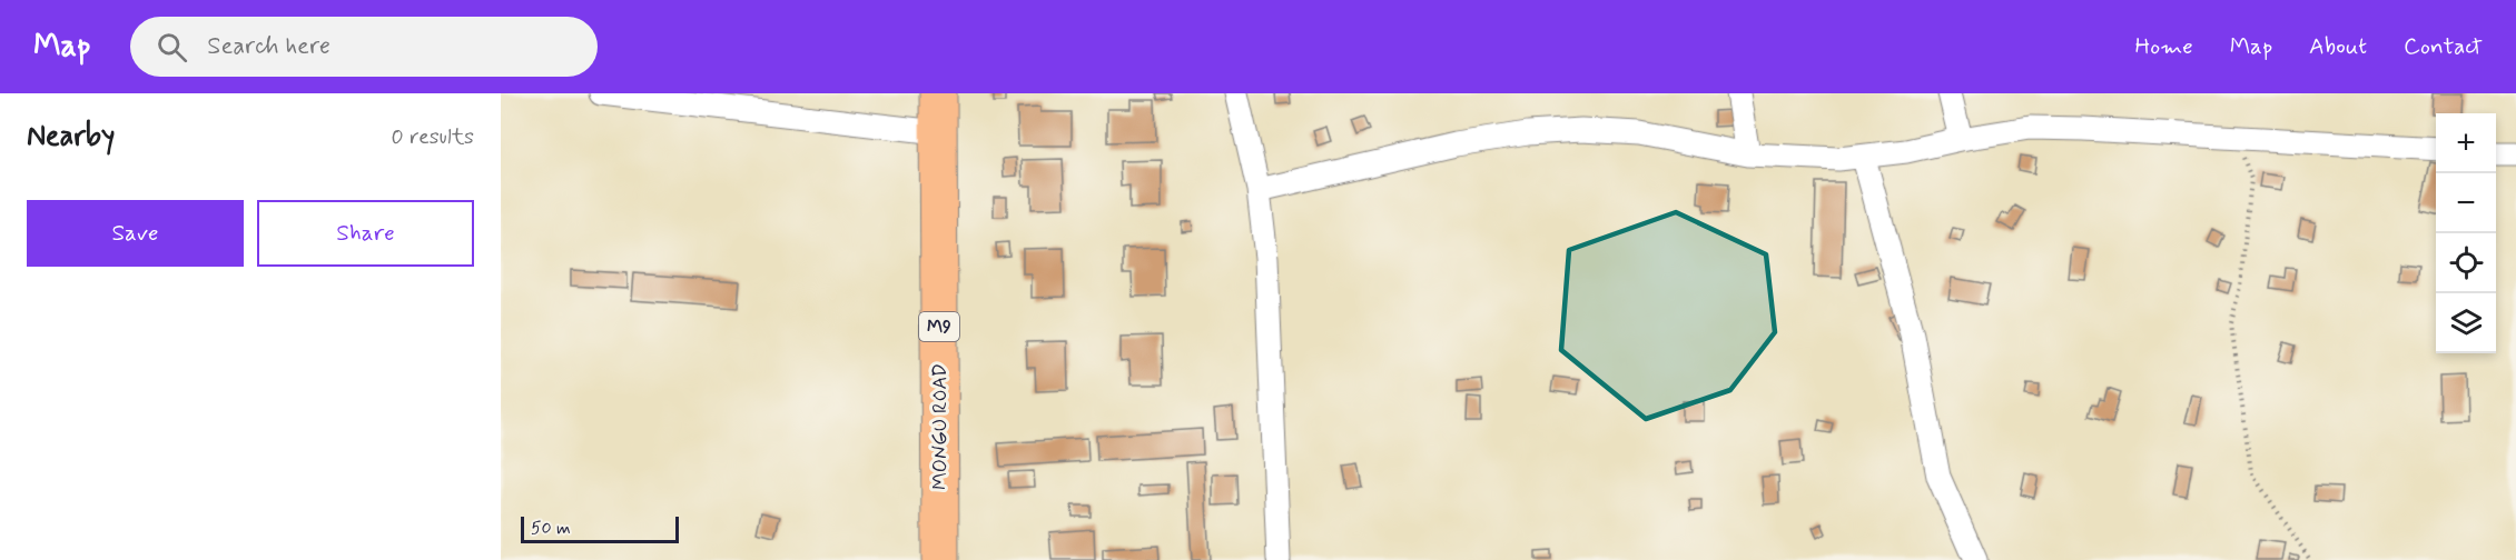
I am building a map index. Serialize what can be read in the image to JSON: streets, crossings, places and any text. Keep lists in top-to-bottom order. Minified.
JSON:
{"streets":{"main road":["M9","MONGU ROAD"]},"scale_bar":"50 m","page":{"header":"Map","search":"Search here","nav":["Home","Map","About","Contact"],"heading":["Nearby","0 results"],"map_buttons":["+","−"],"buttons":["Save","Share"],"scale":"50 m"}}
